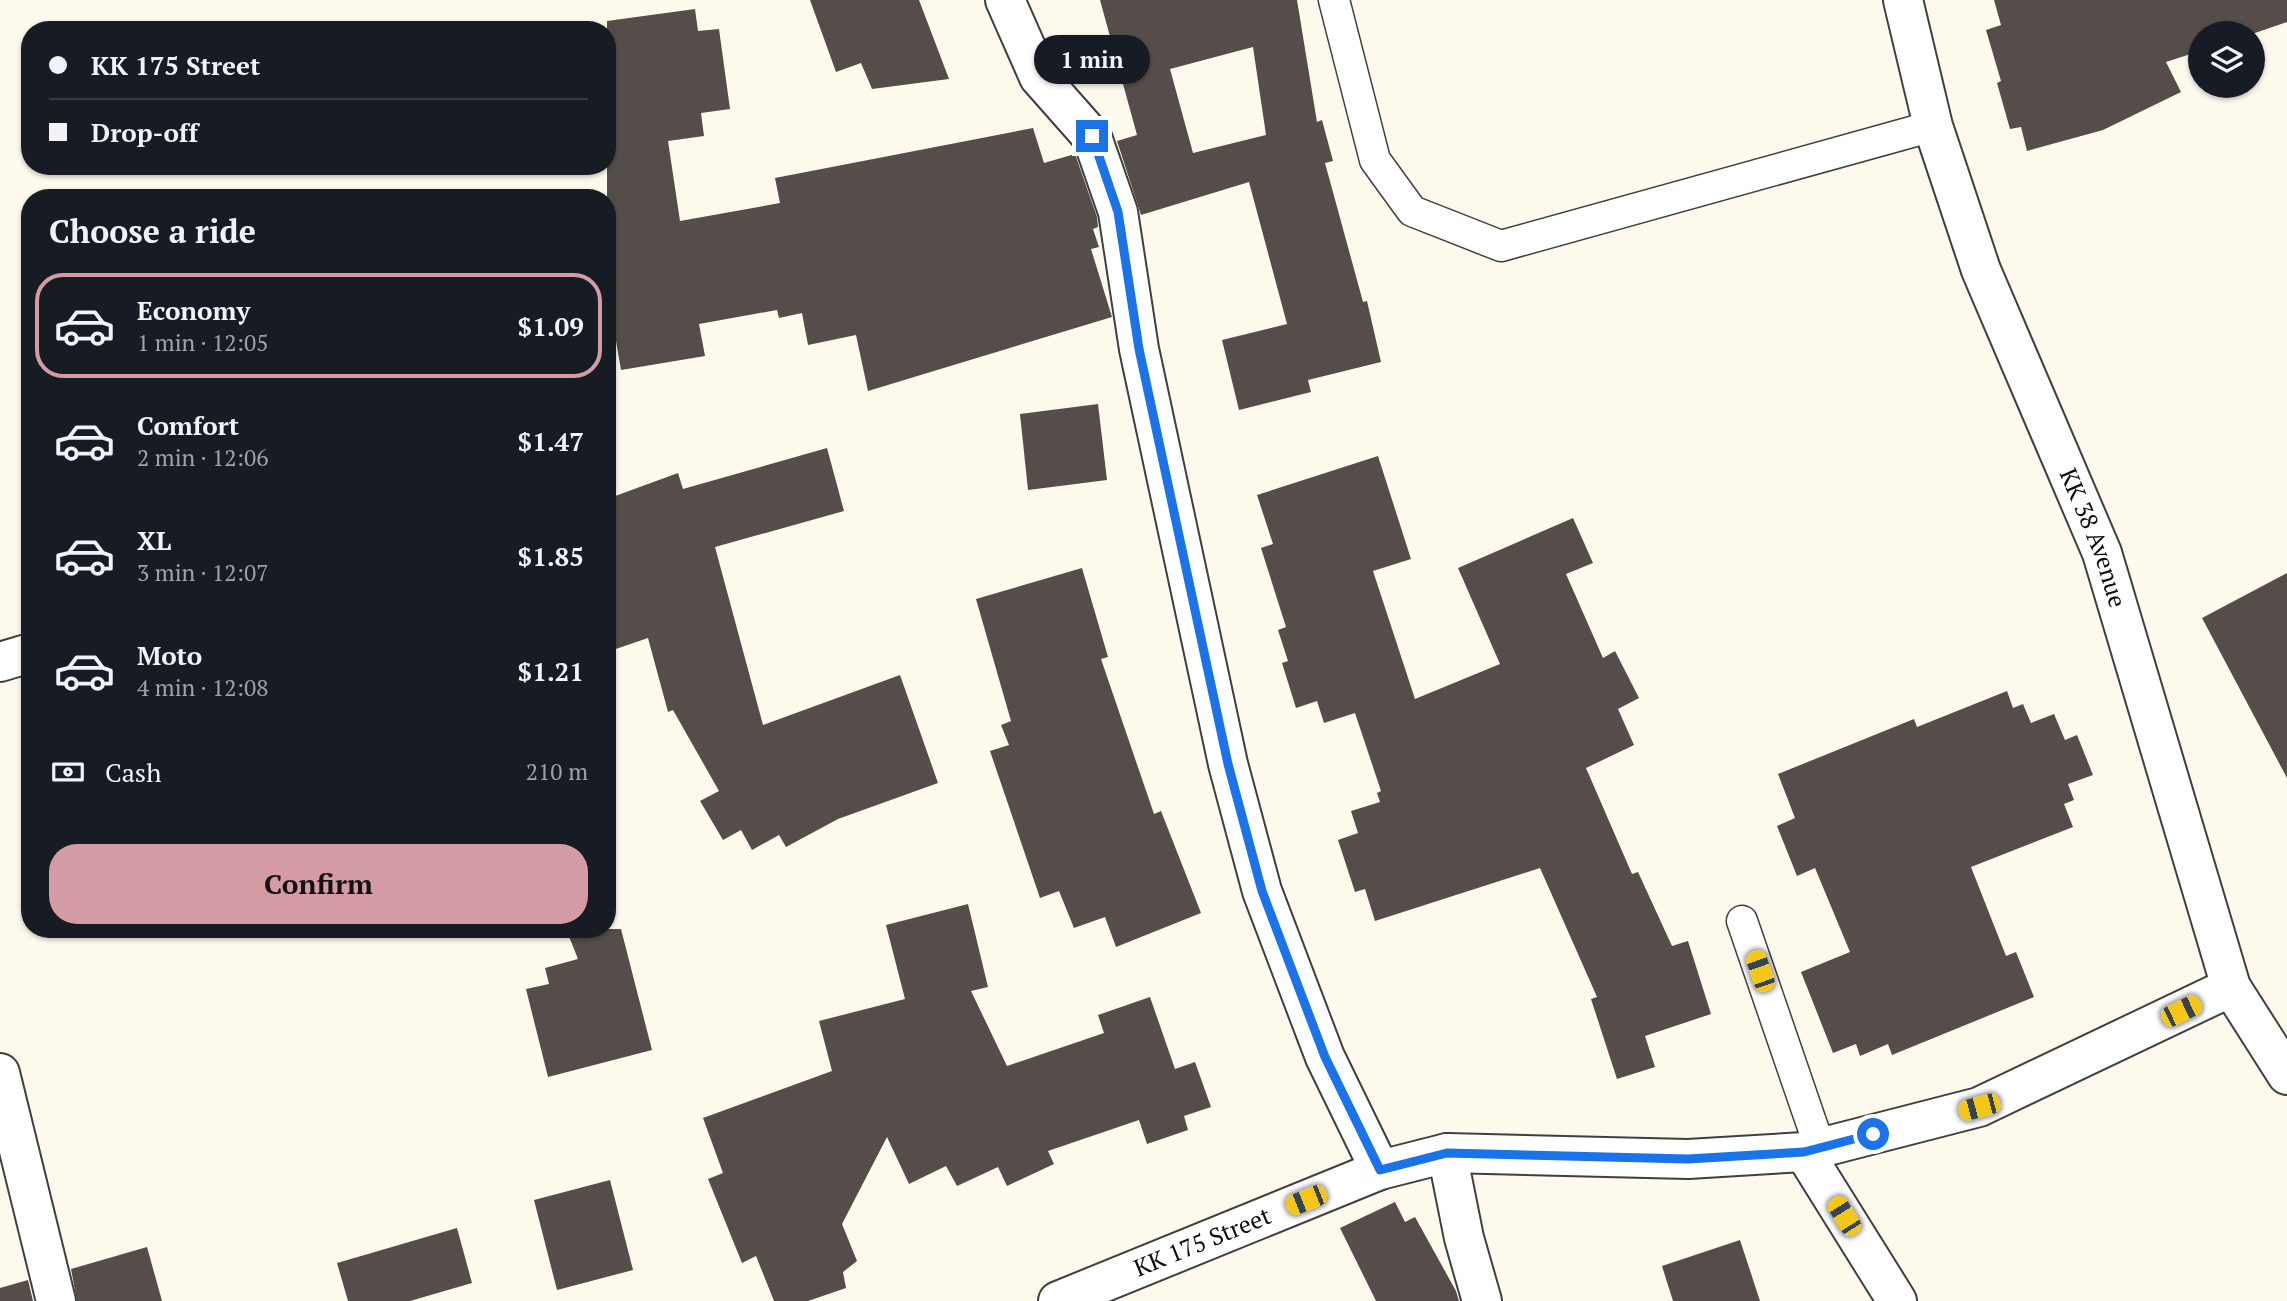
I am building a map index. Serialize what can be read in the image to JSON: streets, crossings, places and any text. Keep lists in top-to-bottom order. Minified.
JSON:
{"streets":{"street":["KK 38 Avenue","KK 175 Street"]},"crossings":[["KK 38 Avenue","KK 175 Street"]],"page":{"banner":["KK 175 Street","Drop-off"],"bubble":"1 min","heading":"Choose a ride","list":[{"name":"Economy","note":"1 min · 12:05","value":"$1.09"},{"name":"Comfort","note":"2 min · 12:06","value":"$1.47"},{"name":"XL","note":"3 min · 12:07","value":"$1.85"},{"name":"Moto","note":"4 min · 12:08","value":"$1.21"}],"pay":["Cash","210 m"],"buttons":"Confirm"}}
